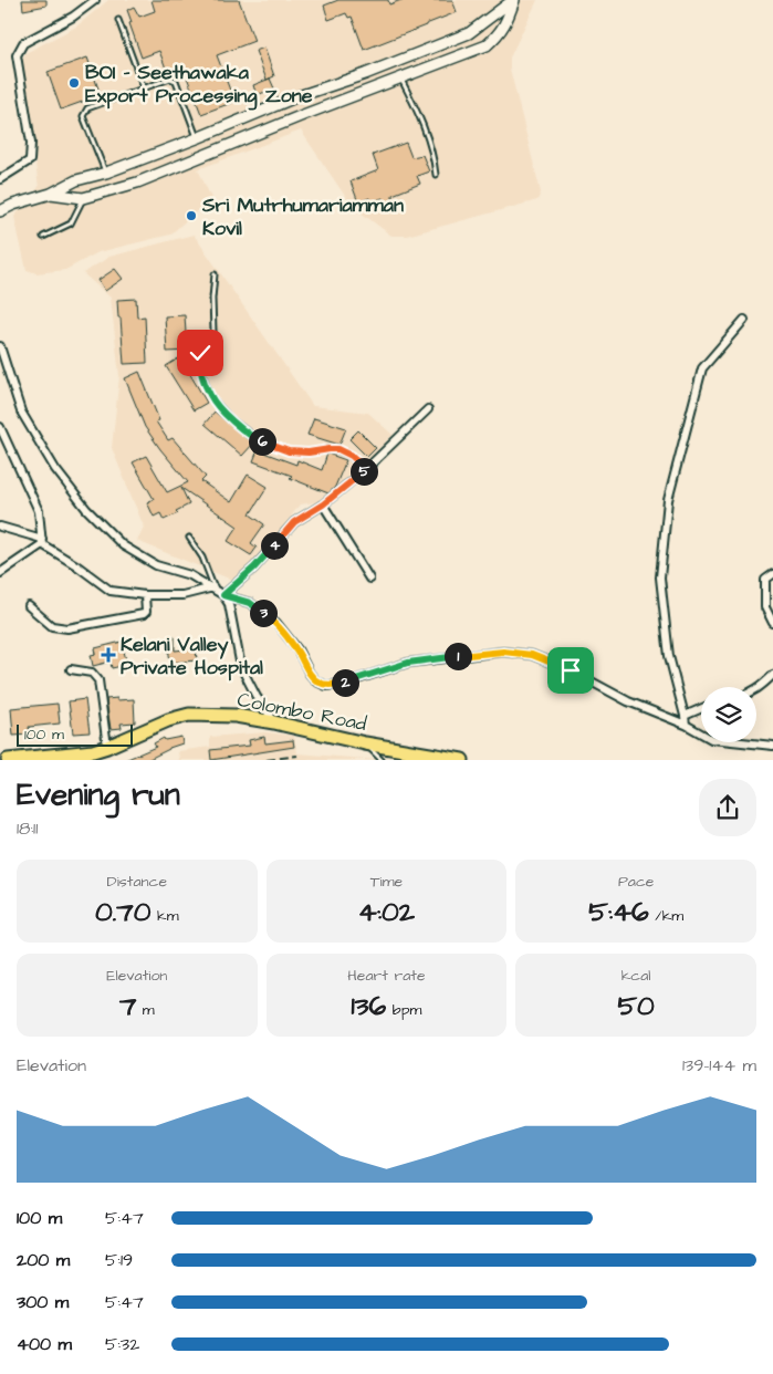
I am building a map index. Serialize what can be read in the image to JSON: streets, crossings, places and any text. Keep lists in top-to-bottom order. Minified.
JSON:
{"streets":{"highway":["Colombo Road"]},"places":{"other":["BOI - Seethawaka Export Processing Zone","Sri Mutrhumariamman Kovil"],"health":["Kelani Valley Private Hospital"]},"scale_bar":"100 m","page":{"pins":["6","5","4","3","1","2"],"scale":"100 m","heading":["Evening run","18:11"],"stats":[["Distance","0.70 km"],["Time","4:02"],["Pace","5:46 /km"],["Elevation","7 m"],["Heart rate","136 bpm"],["kcal","50"]],"chart":["Elevation","139–144 m"],"list":[{"name":"100 m","note":"5:47"},{"name":"200 m","note":"5:19"},{"name":"300 m","note":"5:47"},{"name":"400 m","note":"5:32"}]}}
